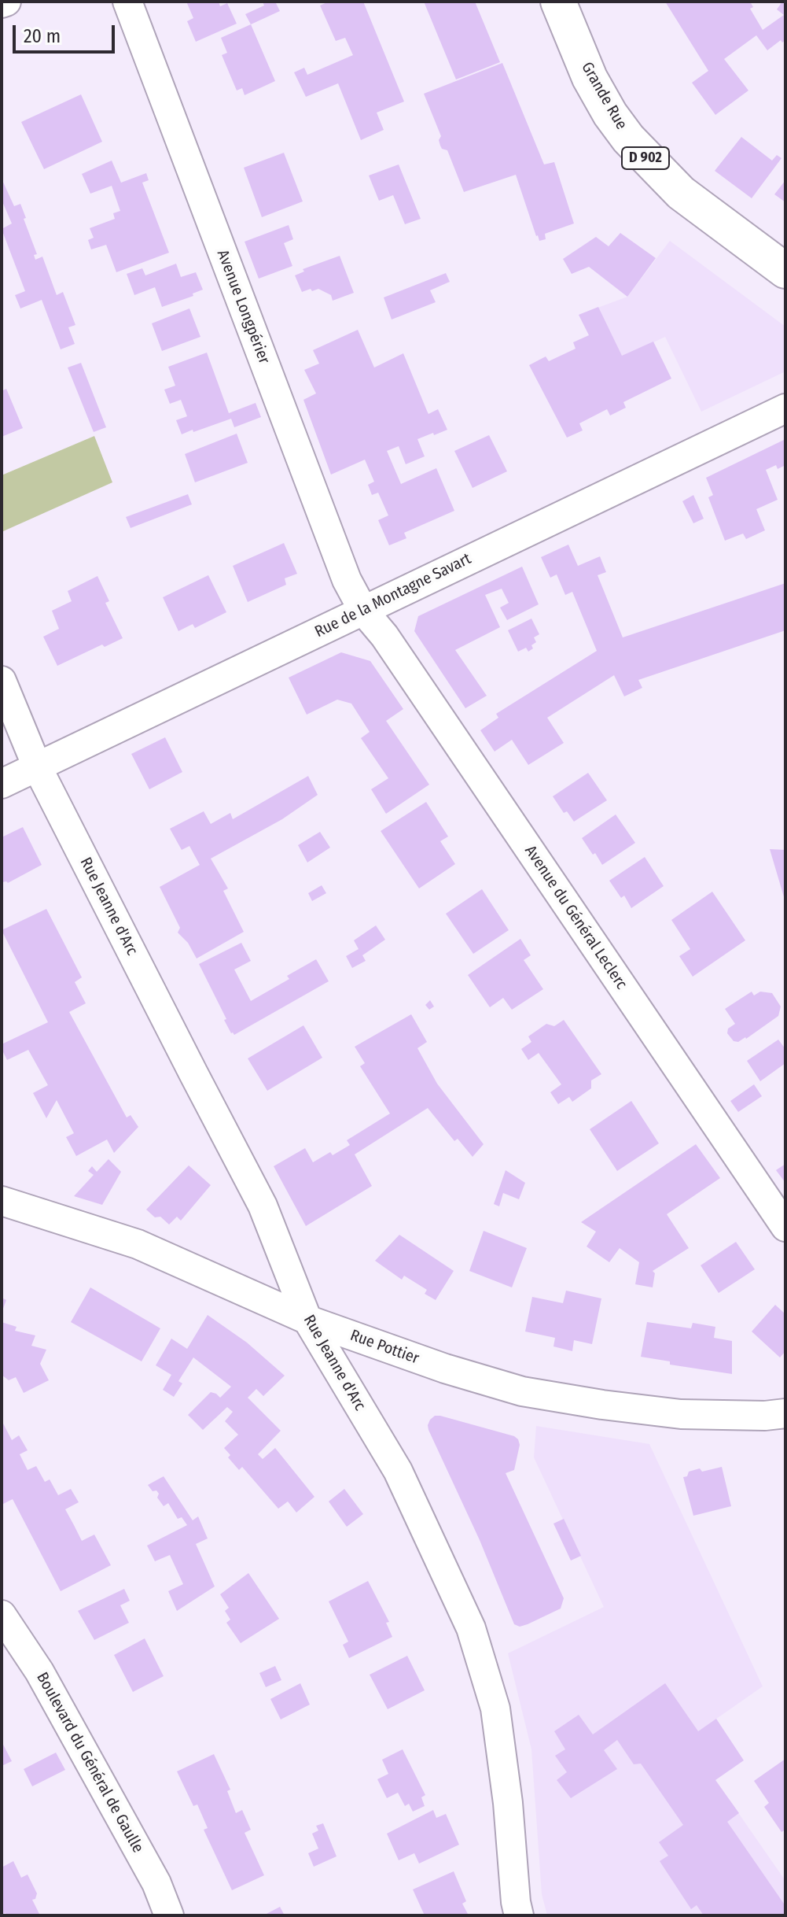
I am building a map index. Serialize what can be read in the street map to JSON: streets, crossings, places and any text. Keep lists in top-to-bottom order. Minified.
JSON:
{"streets":{"main road":["Grande Rue","D 902"],"street":["Avenue Longpérier","Rue de la Montagne Savart","Rue Jeanne d'Arc","Avenue du Général Leclerc","Rue Pottier","Boulevard du Général de Gaulle"]},"crossings":[["Avenue Longpérier","Rue de la Montagne Savart"],["Avenue Longpérier","Avenue du Général Leclerc"],["Rue de la Montagne Savart","Rue Jeanne d'Arc"],["Rue de la Montagne Savart","Avenue du Général Leclerc"],["Rue Jeanne d'Arc","Rue Pottier"]],"scale_bar":"20 m"}
